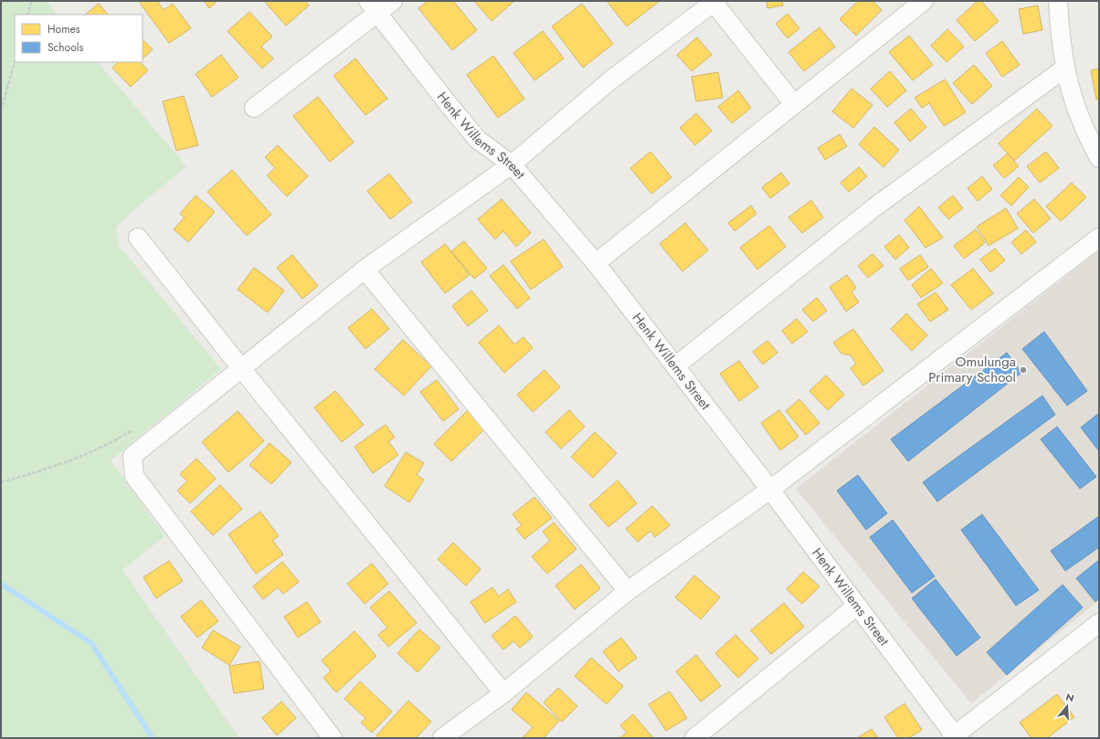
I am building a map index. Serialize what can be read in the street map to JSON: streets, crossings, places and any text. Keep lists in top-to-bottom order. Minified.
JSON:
{"streets":{"street":["Henk Willems Street"]},"places":["Omulunga Primary School"],"legend":["Homes","Schools"],"north":"top"}
